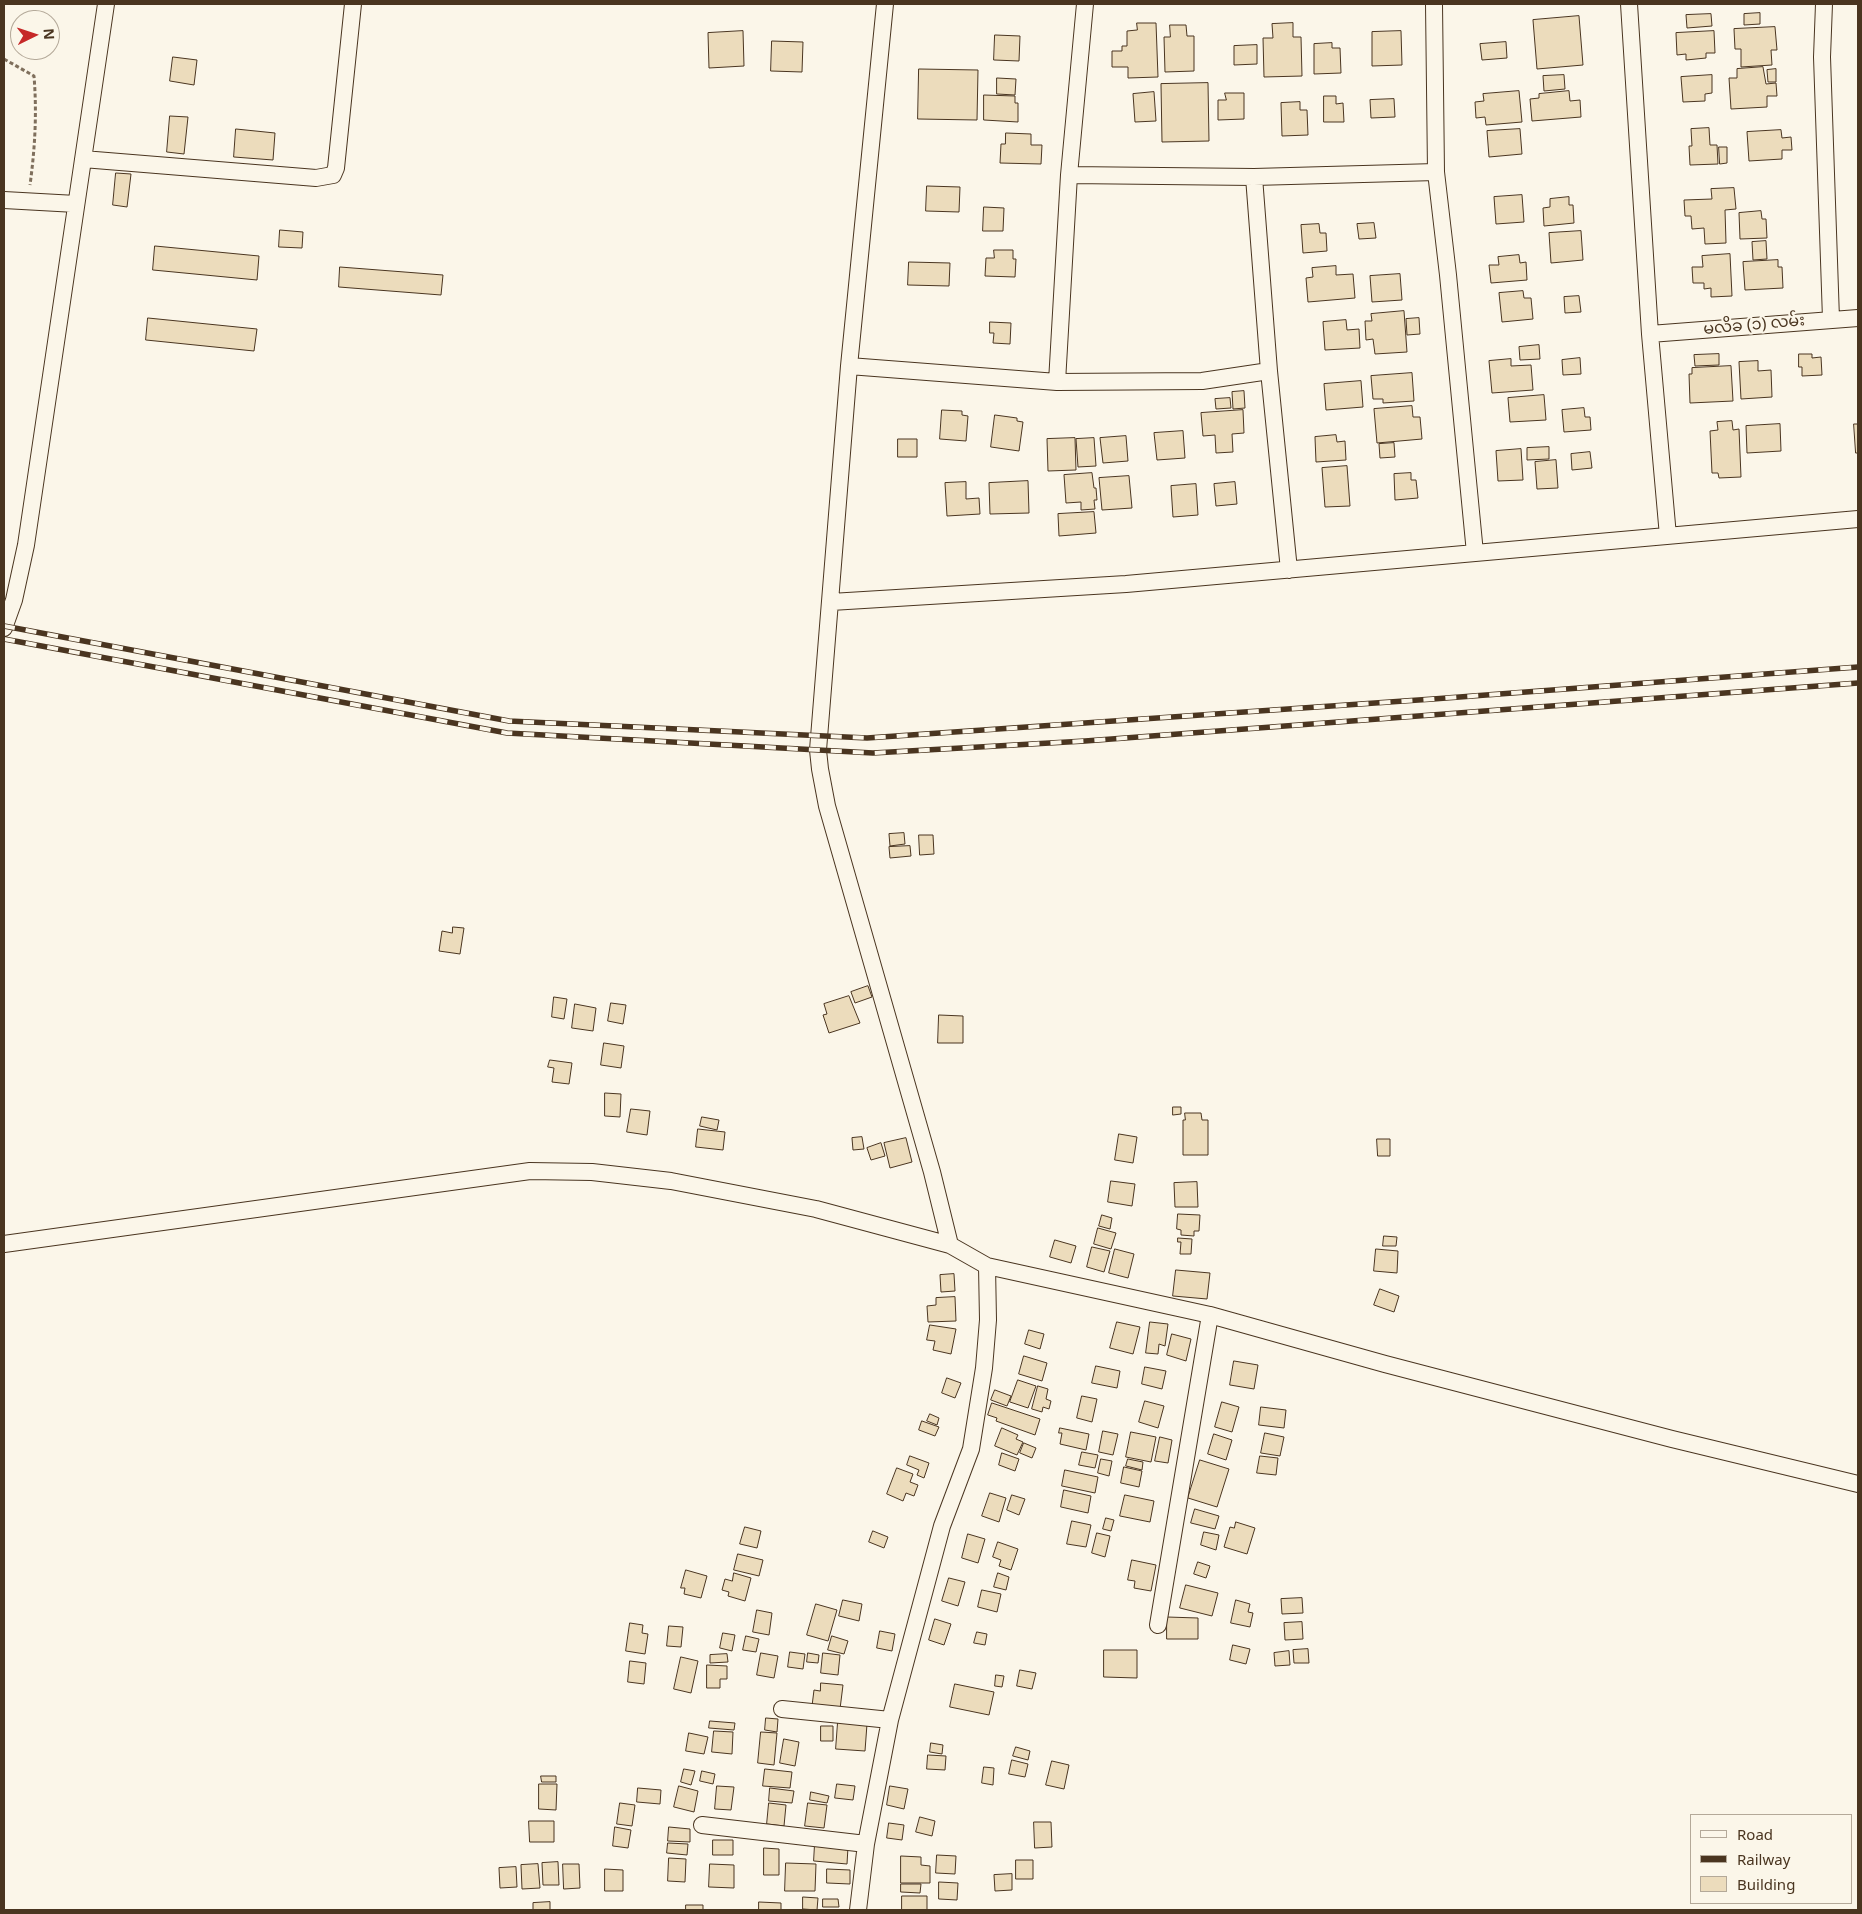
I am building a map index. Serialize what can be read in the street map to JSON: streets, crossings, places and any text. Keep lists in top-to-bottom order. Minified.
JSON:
{"streets":{"street":["မလိခ (၁) လမ်း"]},"legend":["Road","Railway","Building"],"north":"right"}
